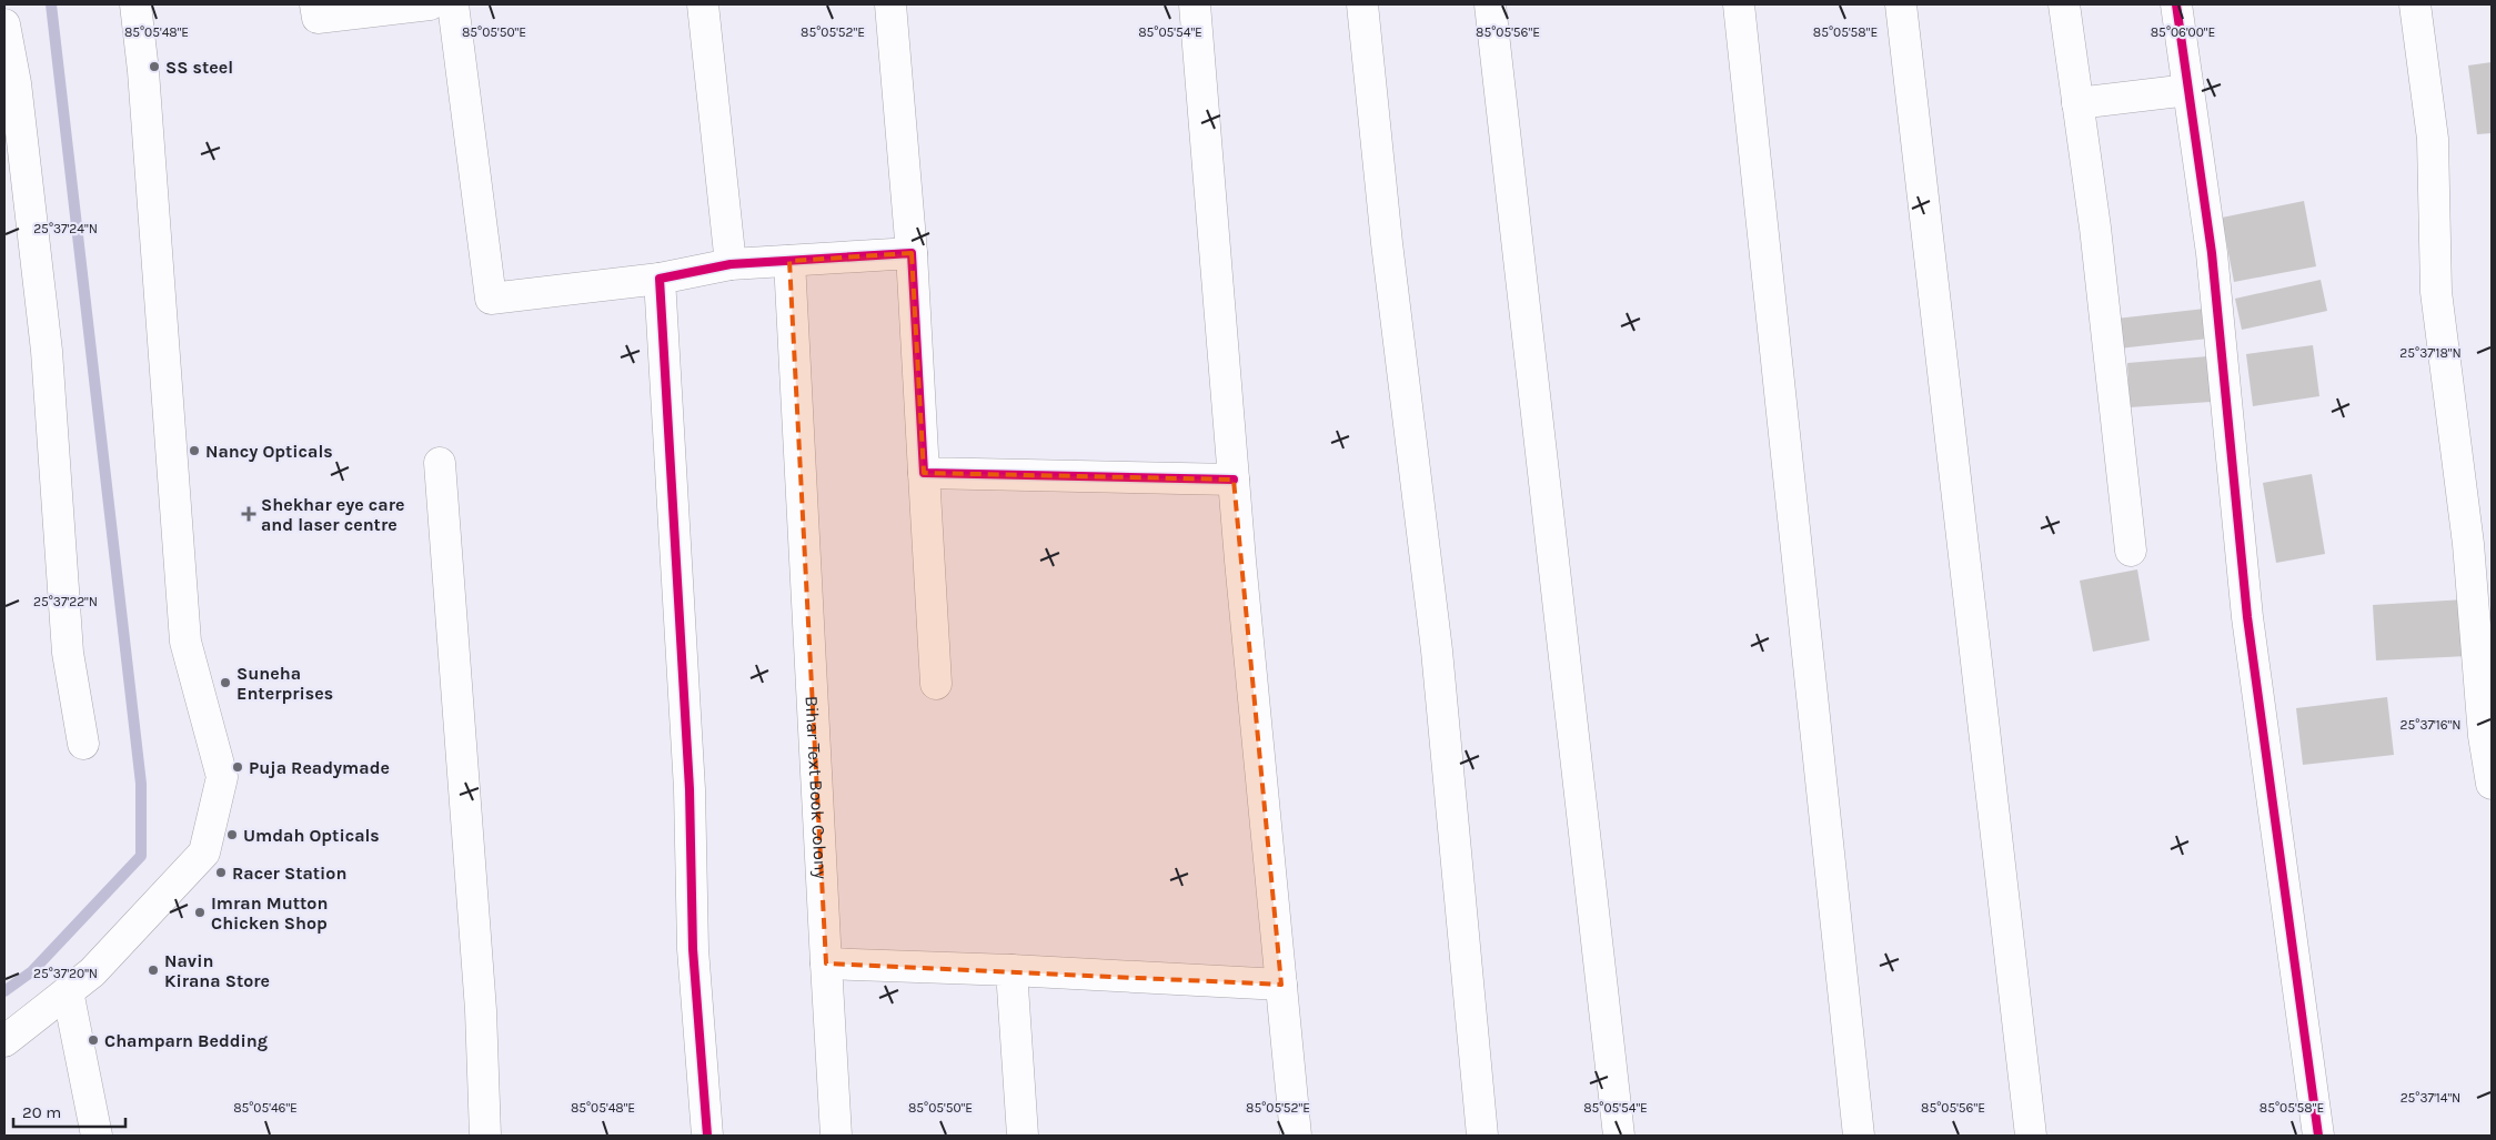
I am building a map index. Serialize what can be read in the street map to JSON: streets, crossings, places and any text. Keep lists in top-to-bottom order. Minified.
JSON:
{"streets":{"street":["Bihar Text Book Colony"]},"places":{"other":["SS steel","Nancy Opticals","Suneha Enterprises","Puja Readymade","Umdah Opticals","Racer Station","Imran Mutton Chicken Shop","Navin Kirana Store","Champarn Bedding"],"health":["Shekhar eye care and laser centre"]},"scale_bar":"20 m","coordinates":["85°05'48\"E","85°05'50\"E","85°05'52\"E","85°05'54\"E","85°05'56\"E","85°06'00\"E","85°05'58\"E","25°37'24\"N","25°37'18\"N","25°37'22\"N","25°37'16\"N","25°37'20\"N","25°37'14\"N","85°05'46\"E"]}
